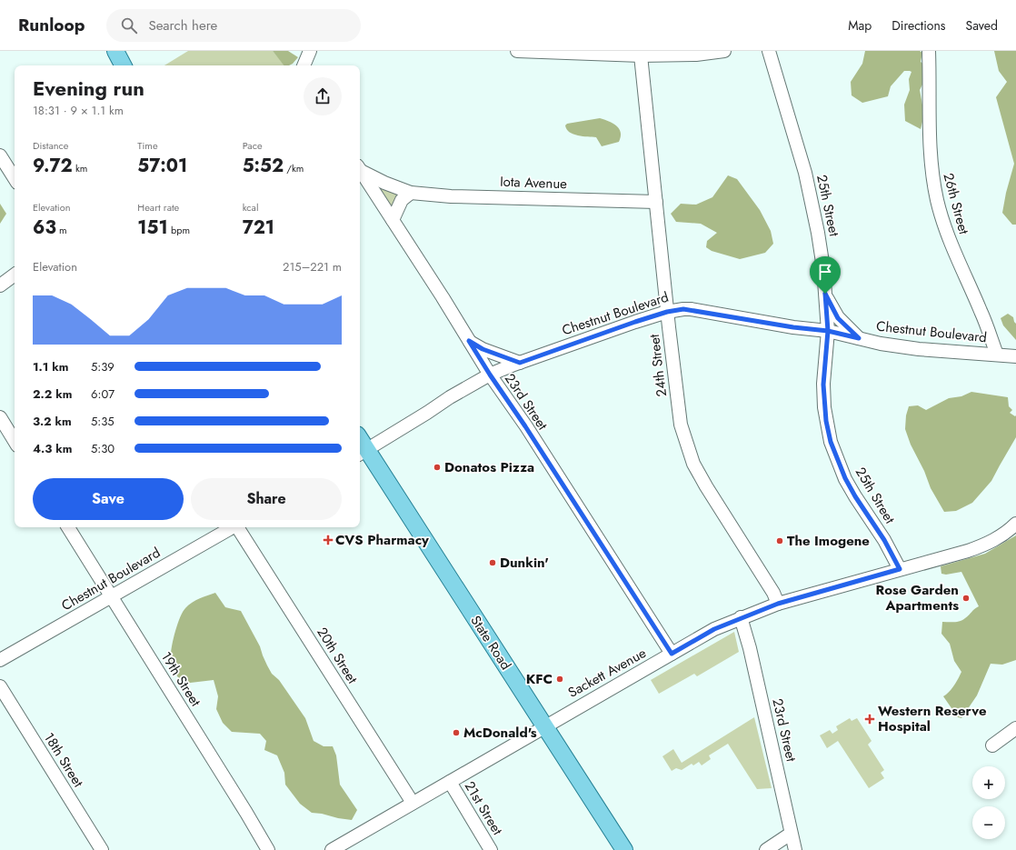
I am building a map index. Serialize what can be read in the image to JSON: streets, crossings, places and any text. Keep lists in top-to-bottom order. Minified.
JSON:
{"streets":{"main road":["State Road"],"street":["Iota Avenue","26th Street","25th Street","Chestnut Boulevard","24th Street","23rd Street","20th Street","Sackett Avenue","19th Street","18th Street","21st Street"]},"crossings":[["Iota Avenue","24th Street"],["26th Street","Chestnut Boulevard"],["25th Street","Chestnut Boulevard"],["25th Street","Sackett Avenue"],["Chestnut Boulevard","24th Street"],["Chestnut Boulevard","23rd Street"],["Chestnut Boulevard","State Road"],["Chestnut Boulevard","19th Street"],["24th Street","Sackett Avenue"],["23rd Street","Sackett Avenue"],["State Road","Sackett Avenue"],["20th Street","Sackett Avenue"],["Sackett Avenue","21st Street"]],"places":{"other":["Donatos Pizza","The Imogene","Dunkin'","Rose Garden Apartments","KFC","McDonald's"],"health":["CVS Pharmacy","Western Reserve Hospital"]},"page":{"header":"Runloop","search":"Search here","nav":["Map","Directions","Saved"],"heading":["Evening run","18:31 · 9 × 1.1 km"],"stats":[["Distance","9.72 km"],["Time","57:01"],["Pace","5:52 /km"],["Elevation","63 m"],["Heart rate","151 bpm"],["kcal","721"]],"chart":["Elevation","215–221 m"],"list":[{"name":"1.1 km","note":"5:39"},{"name":"2.2 km","note":"6:07"},{"name":"3.2 km","note":"5:35"},{"name":"4.3 km","note":"5:30"}],"buttons":["Save","Share"],"map_buttons":["+","−"]}}
